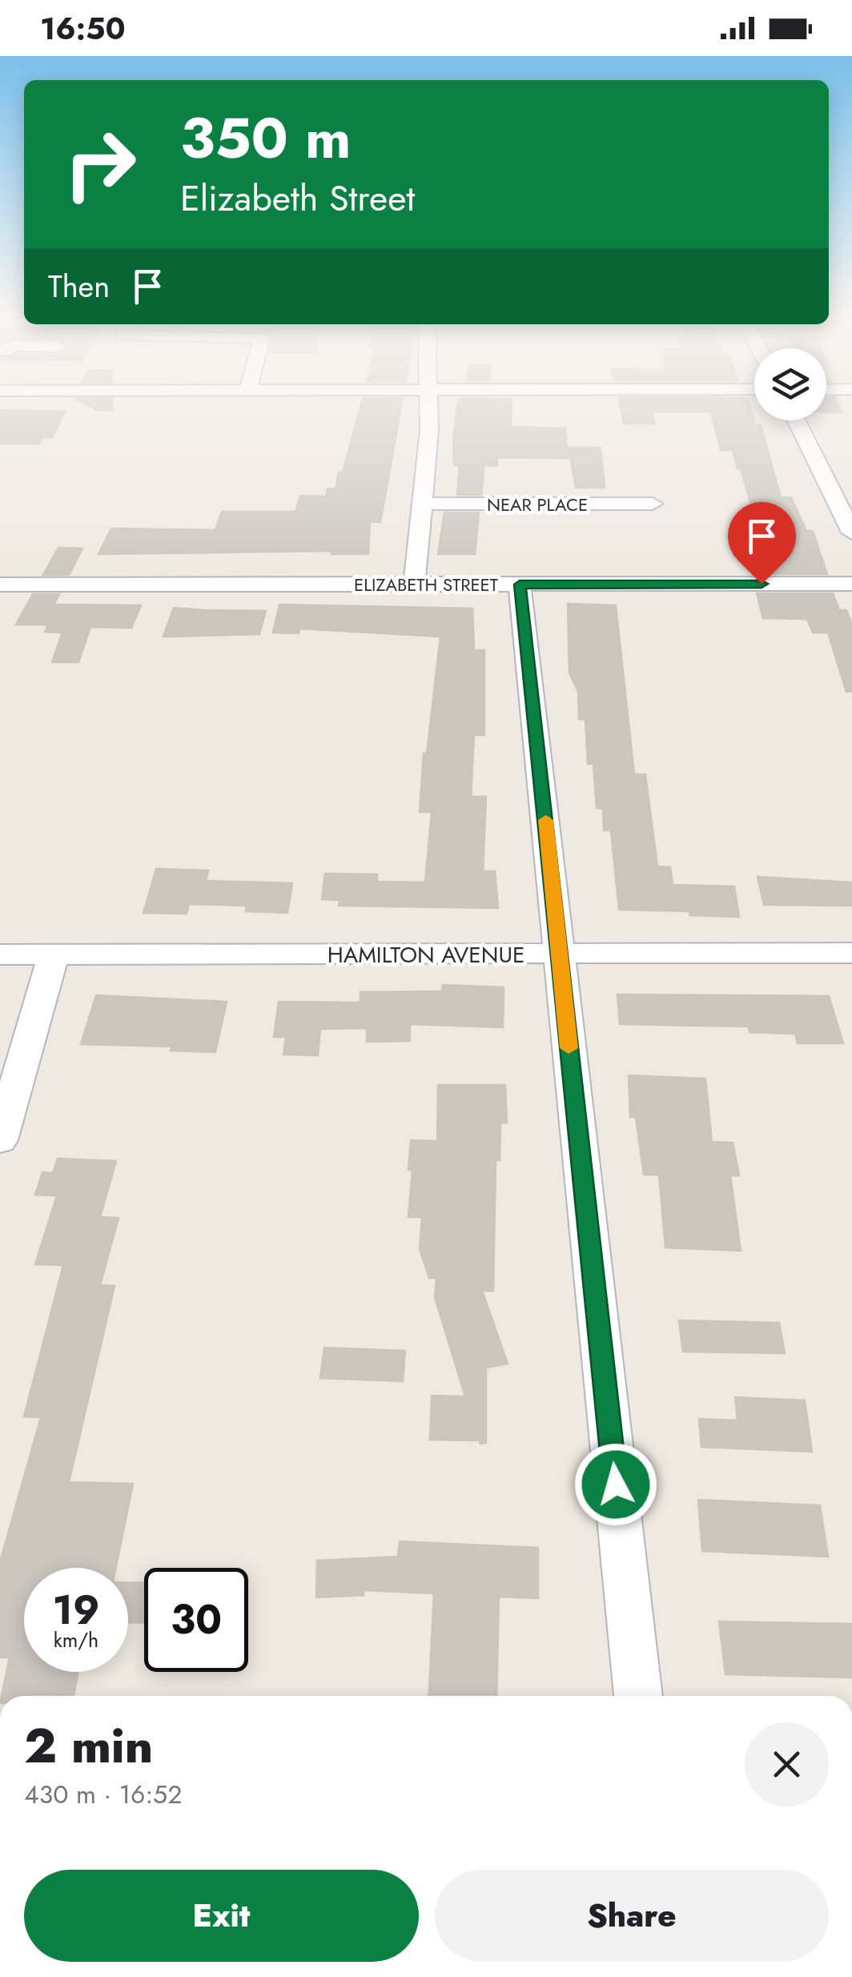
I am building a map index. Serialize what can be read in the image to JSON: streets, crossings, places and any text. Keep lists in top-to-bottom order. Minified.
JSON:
{"streets":{"street":["NEAR PLACE","ELIZABETH STREET","HAMILTON AVENUE"]},"page":{"status":"16:50","turn":["350 m","Elizabeth Street"],"then":"Then","speed":"19 km/h","limit":"30","heading":["2 min","430 m · 16:52"],"buttons":["Exit","Share"]}}
